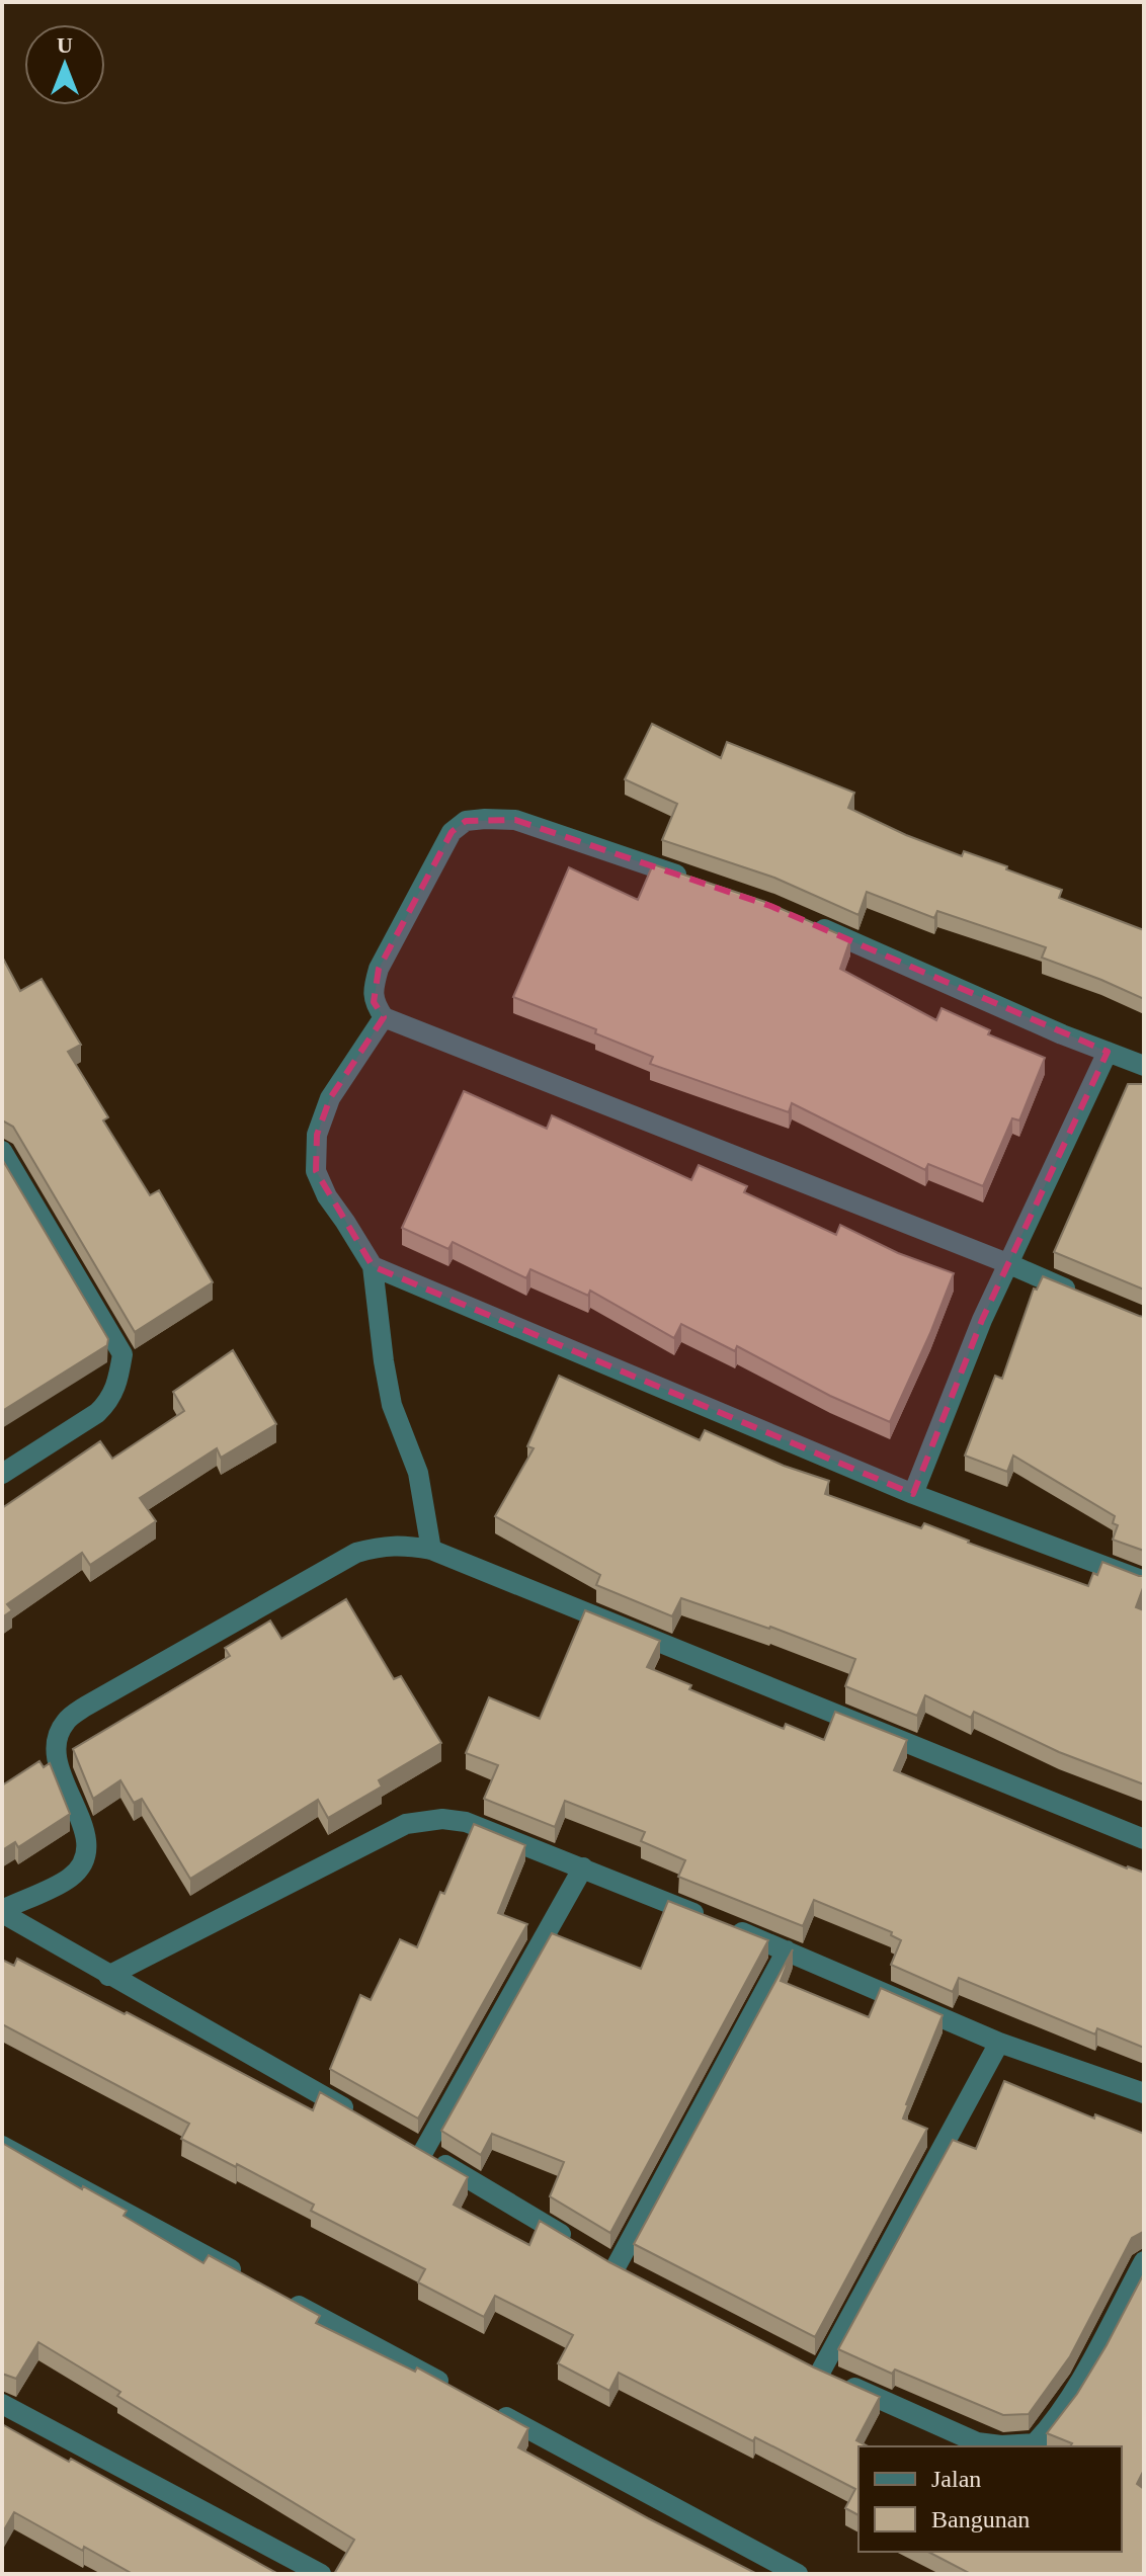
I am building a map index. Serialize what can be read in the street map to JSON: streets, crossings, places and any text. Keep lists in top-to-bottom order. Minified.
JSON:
{"legend":["Jalan","Bangunan"],"north":"top"}
